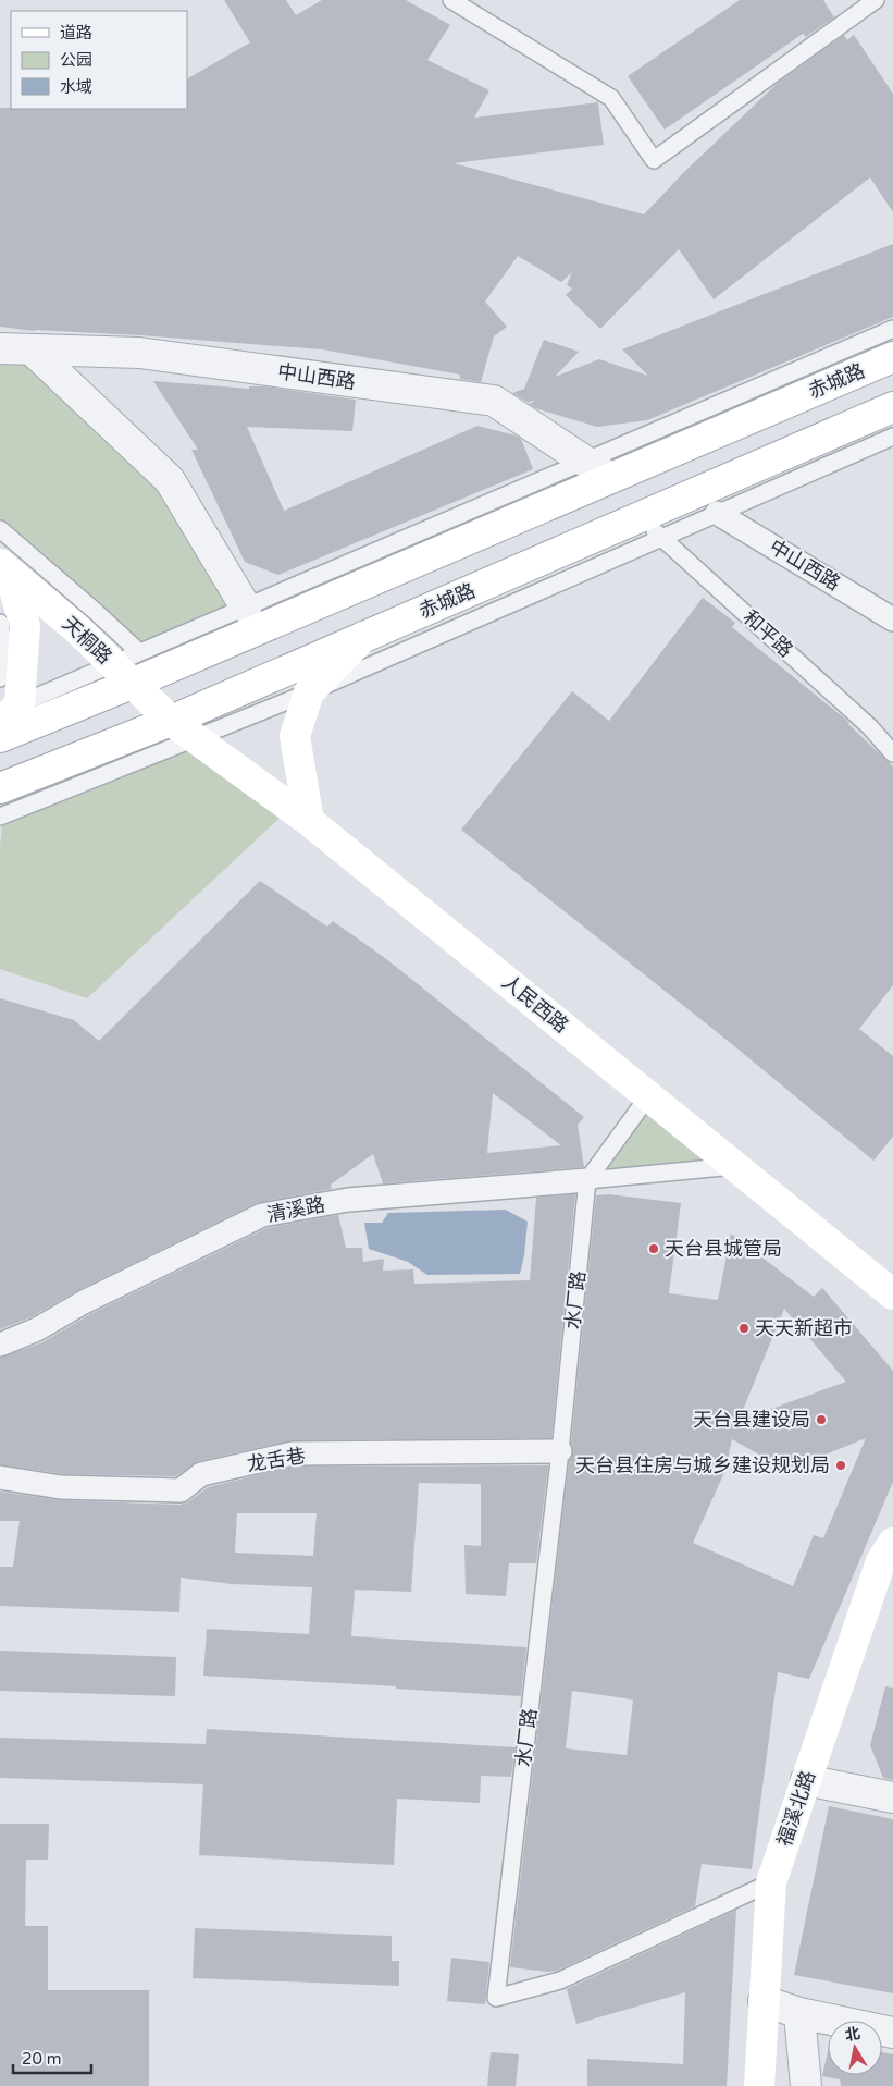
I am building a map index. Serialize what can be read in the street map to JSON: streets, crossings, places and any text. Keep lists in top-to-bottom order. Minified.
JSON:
{"streets":{"main road":["赤城路","天桐路","人民西路","福溪北路"],"street":["中山西路","清溪路","龙舌巷"],"lane":["和平路","水厂路"]},"crossings":[["中山西路","赤城路"],["赤城路","和平路"],["赤城路","天桐路"],["赤城路","人民西路"],["天桐路","人民西路"],["清溪路","水厂路"],["水厂路","龙舌巷"],["水厂路","福溪北路"]],"places":["天台县城管局","天天新超市","天台县建设局","天台县住房与城乡建设规划局"],"legend":["道路","公园","水域"],"scale_bar":"20 m","north":"top"}
